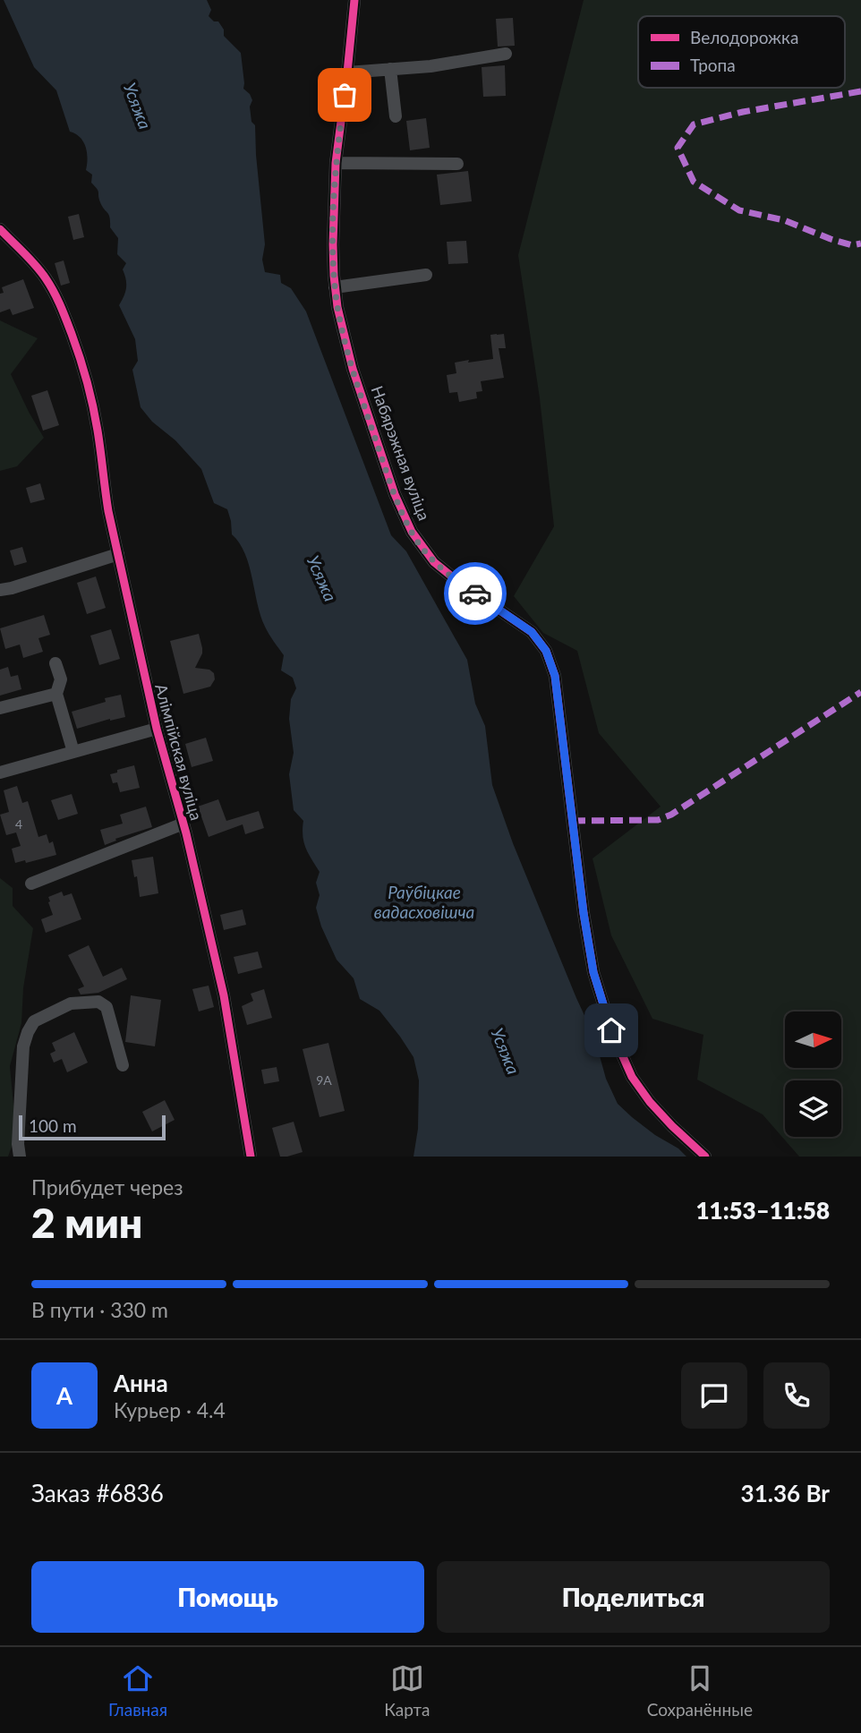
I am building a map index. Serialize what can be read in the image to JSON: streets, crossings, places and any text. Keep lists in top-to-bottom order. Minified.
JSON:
{"streets":{"street":["Набярэжная вуліца","Алімпійская вуліца"]},"water":["Усяжа","Раўбіцкае вадасховішча"],"house_numbers":["4","9А"],"legend":["Велодорожка","Тропа"],"scale_bar":"100 m","north":"right","page":{"scale":"100 m","heading":["2 мин","Прибудет через","11:53–11:58"],"panel":["Анна","Курьер · 4.4","Заказ #6836","31.36 Br"],"bar":"В пути · 330 m","round":"А","buttons":["Помощь","Поделиться"],"tabs":["Главная","Карта","Сохранённые"]}}
